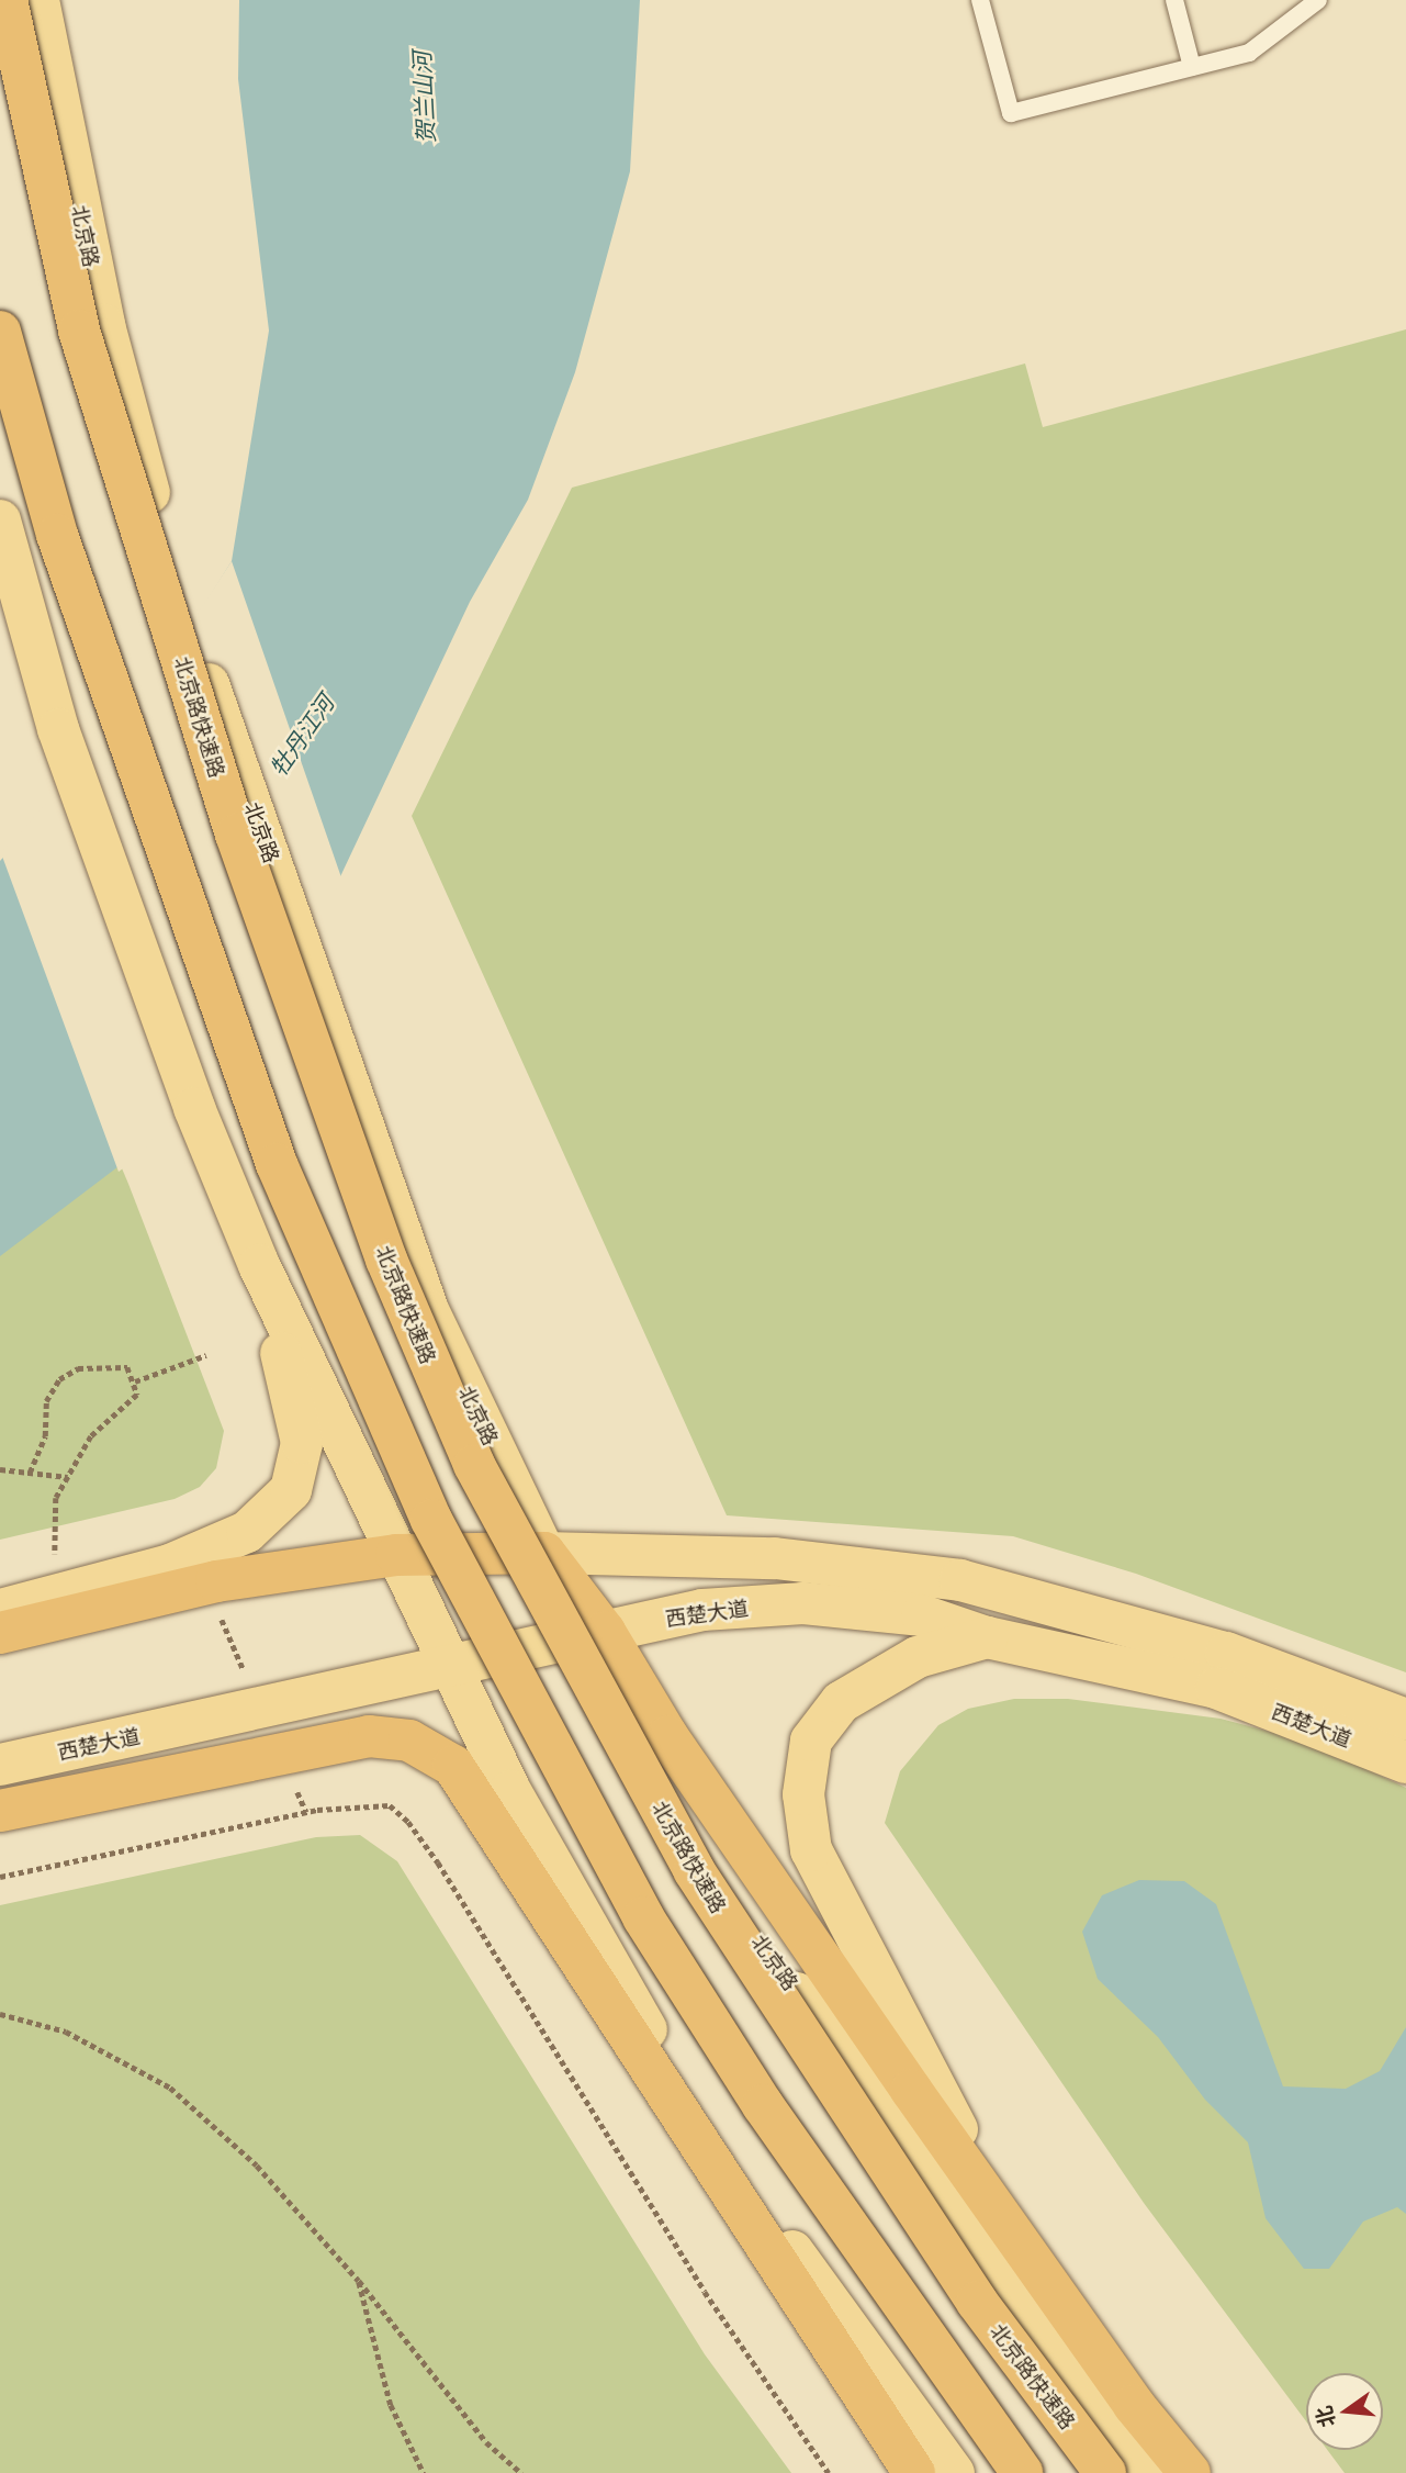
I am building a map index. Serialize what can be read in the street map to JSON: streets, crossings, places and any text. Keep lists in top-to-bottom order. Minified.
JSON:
{"streets":{"highway":["北京路快速路","西楚大道"],"main road":["北京路"]},"crossings":[["北京路","西楚大道"]],"water":["贺兰山河","牡丹江河"],"north":"left"}
